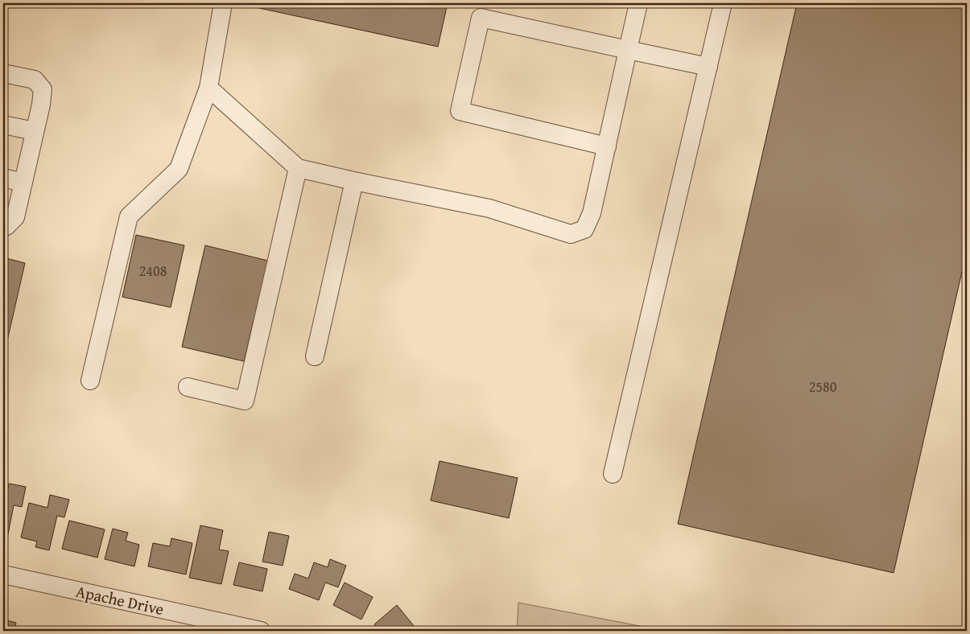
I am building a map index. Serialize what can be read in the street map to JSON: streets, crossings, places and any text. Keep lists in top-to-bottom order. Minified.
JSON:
{"streets":{"street":["Apache Drive"]},"house_numbers":["2408","2580"]}
